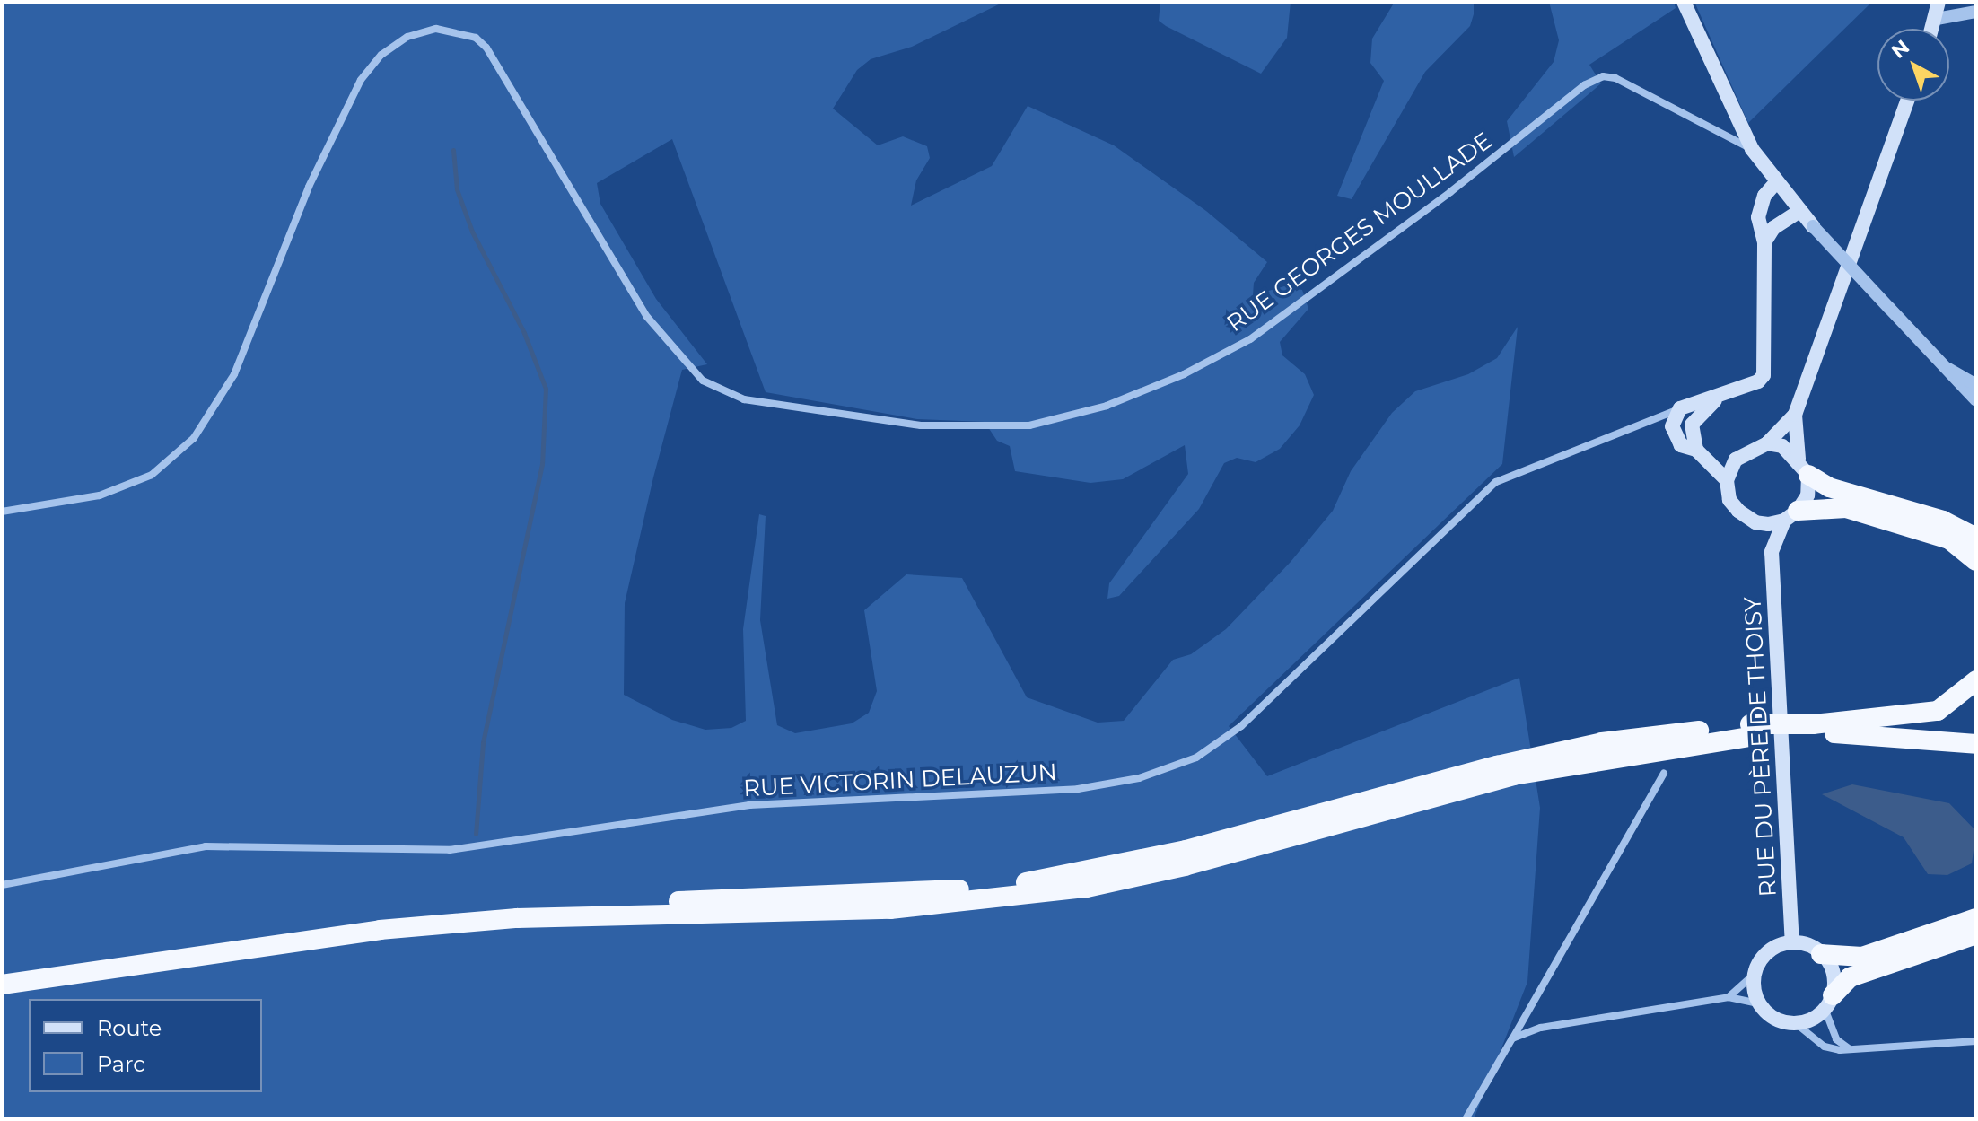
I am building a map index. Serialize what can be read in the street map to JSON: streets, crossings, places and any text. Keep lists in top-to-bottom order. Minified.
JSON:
{"streets":{"main road":["RUE DU PÈRE DE THOISY"],"street":["RUE GEORGES MOULLADE","RUE VICTORIN DELAUZUN"]},"crossings":[["RUE DU PÈRE DE THOISY","RUE VICTORIN DELAUZUN"]],"legend":["Route","Parc"],"north":"top left"}
